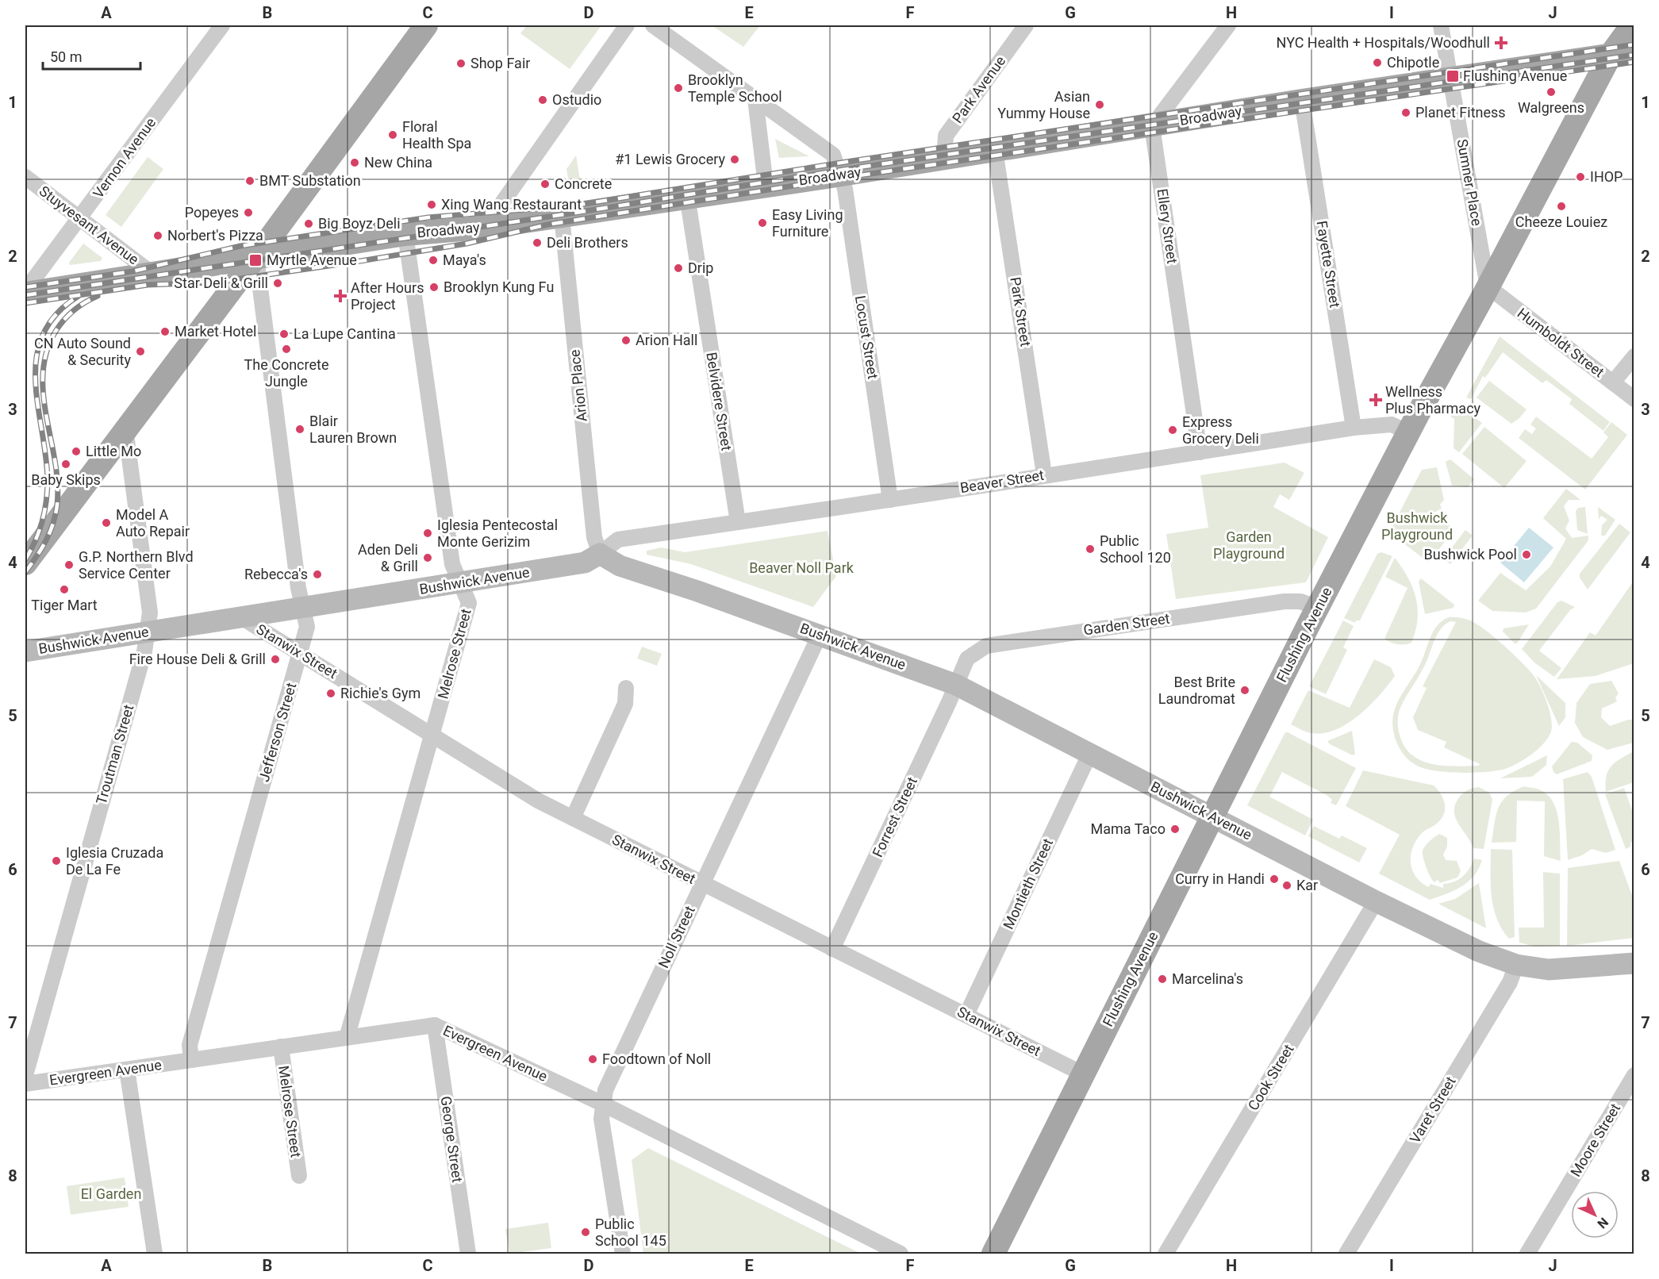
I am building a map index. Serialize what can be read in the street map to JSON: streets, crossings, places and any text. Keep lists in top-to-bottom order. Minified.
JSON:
{"streets":{"main road":["Broadway","Bushwick Avenue","Flushing Avenue"],"street":["Park Avenue","Vernon Avenue","Sumner Place","Stuyvesant Avenue","Ellery Street","Fayette Street","Park Street","Locust Street","Humboldt Street","Arion Place","Belvidere Street","Beaver Street","Garden Street","Stanwix Street","Melrose Street","Jefferson Street","Troutman Street","Forrest Street","Montieth Street","Noll Street","Evergreen Avenue","Cook Street","Varet Street","George Street","Moore Street"]},"crossings":[["Park Avenue","Broadway"],["Broadway","Vernon Avenue"],["Broadway","Sumner Place"],["Broadway","Stuyvesant Avenue"],["Broadway","Ellery Street"],["Broadway","Fayette Street"],["Broadway","Park Street"],["Broadway","Locust Street"],["Broadway","Arion Place"],["Broadway","Belvidere Street"],["Broadway","Flushing Avenue"],["Broadway","Melrose Street"],["Broadway","Jefferson Street"],["Vernon Avenue","Stuyvesant Avenue"],["Sumner Place","Humboldt Street"],["Sumner Place","Flushing Avenue"],["Ellery Street","Beaver Street"],["Fayette Street","Beaver Street"],["Park Street","Beaver Street"],["Locust Street","Beaver Street"],["Humboldt Street","Flushing Avenue"],["Arion Place","Beaver Street"],["Arion Place","Bushwick Avenue"],["Belvidere Street","Beaver Street"],["Beaver Street","Bushwick Avenue"],["Beaver Street","Flushing Avenue"],["Bushwick Avenue","Garden Street"],["Bushwick Avenue","Flushing Avenue"],["Bushwick Avenue","Stanwix Street"],["Bushwick Avenue","Melrose Street"],["Bushwick Avenue","Jefferson Street"],["Bushwick Avenue","Troutman Street"],["Bushwick Avenue","Forrest Street"],["Bushwick Avenue","Montieth Street"],["Bushwick Avenue","Noll Street"],["Bushwick Avenue","Cook Street"],["Bushwick Avenue","Varet Street"],["Garden Street","Flushing Avenue"],["Garden Street","Forrest Street"],["Flushing Avenue","Stanwix Street"],["Stanwix Street","Melrose Street"],["Stanwix Street","Jefferson Street"],["Stanwix Street","Forrest Street"],["Stanwix Street","Montieth Street"],["Stanwix Street","Noll Street"],["Melrose Street","Evergreen Avenue"],["Jefferson Street","Evergreen Avenue"],["Noll Street","Evergreen Avenue"],["Evergreen Avenue","George Street"]],"parks":["Bushwick Playground","Garden Playground","Beaver Noll Park","El Garden"],"places":{"health":["NYC Health + Hospitals/Woodhull","After Hours Project","Wellness Plus Pharmacy"],"other":["Chipotle","Shop Fair","Brooklyn Temple School","Walgreens","Ostudio","Asian Yummy House","Planet Fitness","Floral Health Spa","#1 Lewis Grocery","New China","IHOP","BMT Substation","Concrete","Xing Wang Restaurant","Cheeze Louiez","Popeyes","Easy Living Furniture","Big Boyz Deli","Norbert's Pizza","Deli Brothers","Maya's","Drip","Star Deli & Grill","Brooklyn Kung Fu","Market Hotel","La Lupe Cantina","Arion Hall","The Concrete Jungle","CN Auto Sound & Security","Blair Lauren Brown","Express Grocery Deli","Little Mo","Baby Skips","Model A Auto Repair","Iglesia Pentecostal Monte Gerizim","Public School 120","Bushwick Pool","Aden Deli & Grill","G.P. Northern Blvd Service Center","Rebecca's","Tiger Mart","Fire House Deli & Grill","Best Brite Laundromat","Richie's Gym","Mama Taco","Iglesia Cruzada De La Fe","Curry in Handi","Kar","Marcelina's","Foodtown of Noll","Public School 145"],"transit":["Flushing Avenue","Myrtle Avenue"]},"scale_bar":"50 m","north":"bottom right","grid":{"columns":["A","B","C","D","E","F","G","H","I","J"],"rows":["1","2","3","4","5","6","7","8"]}}
